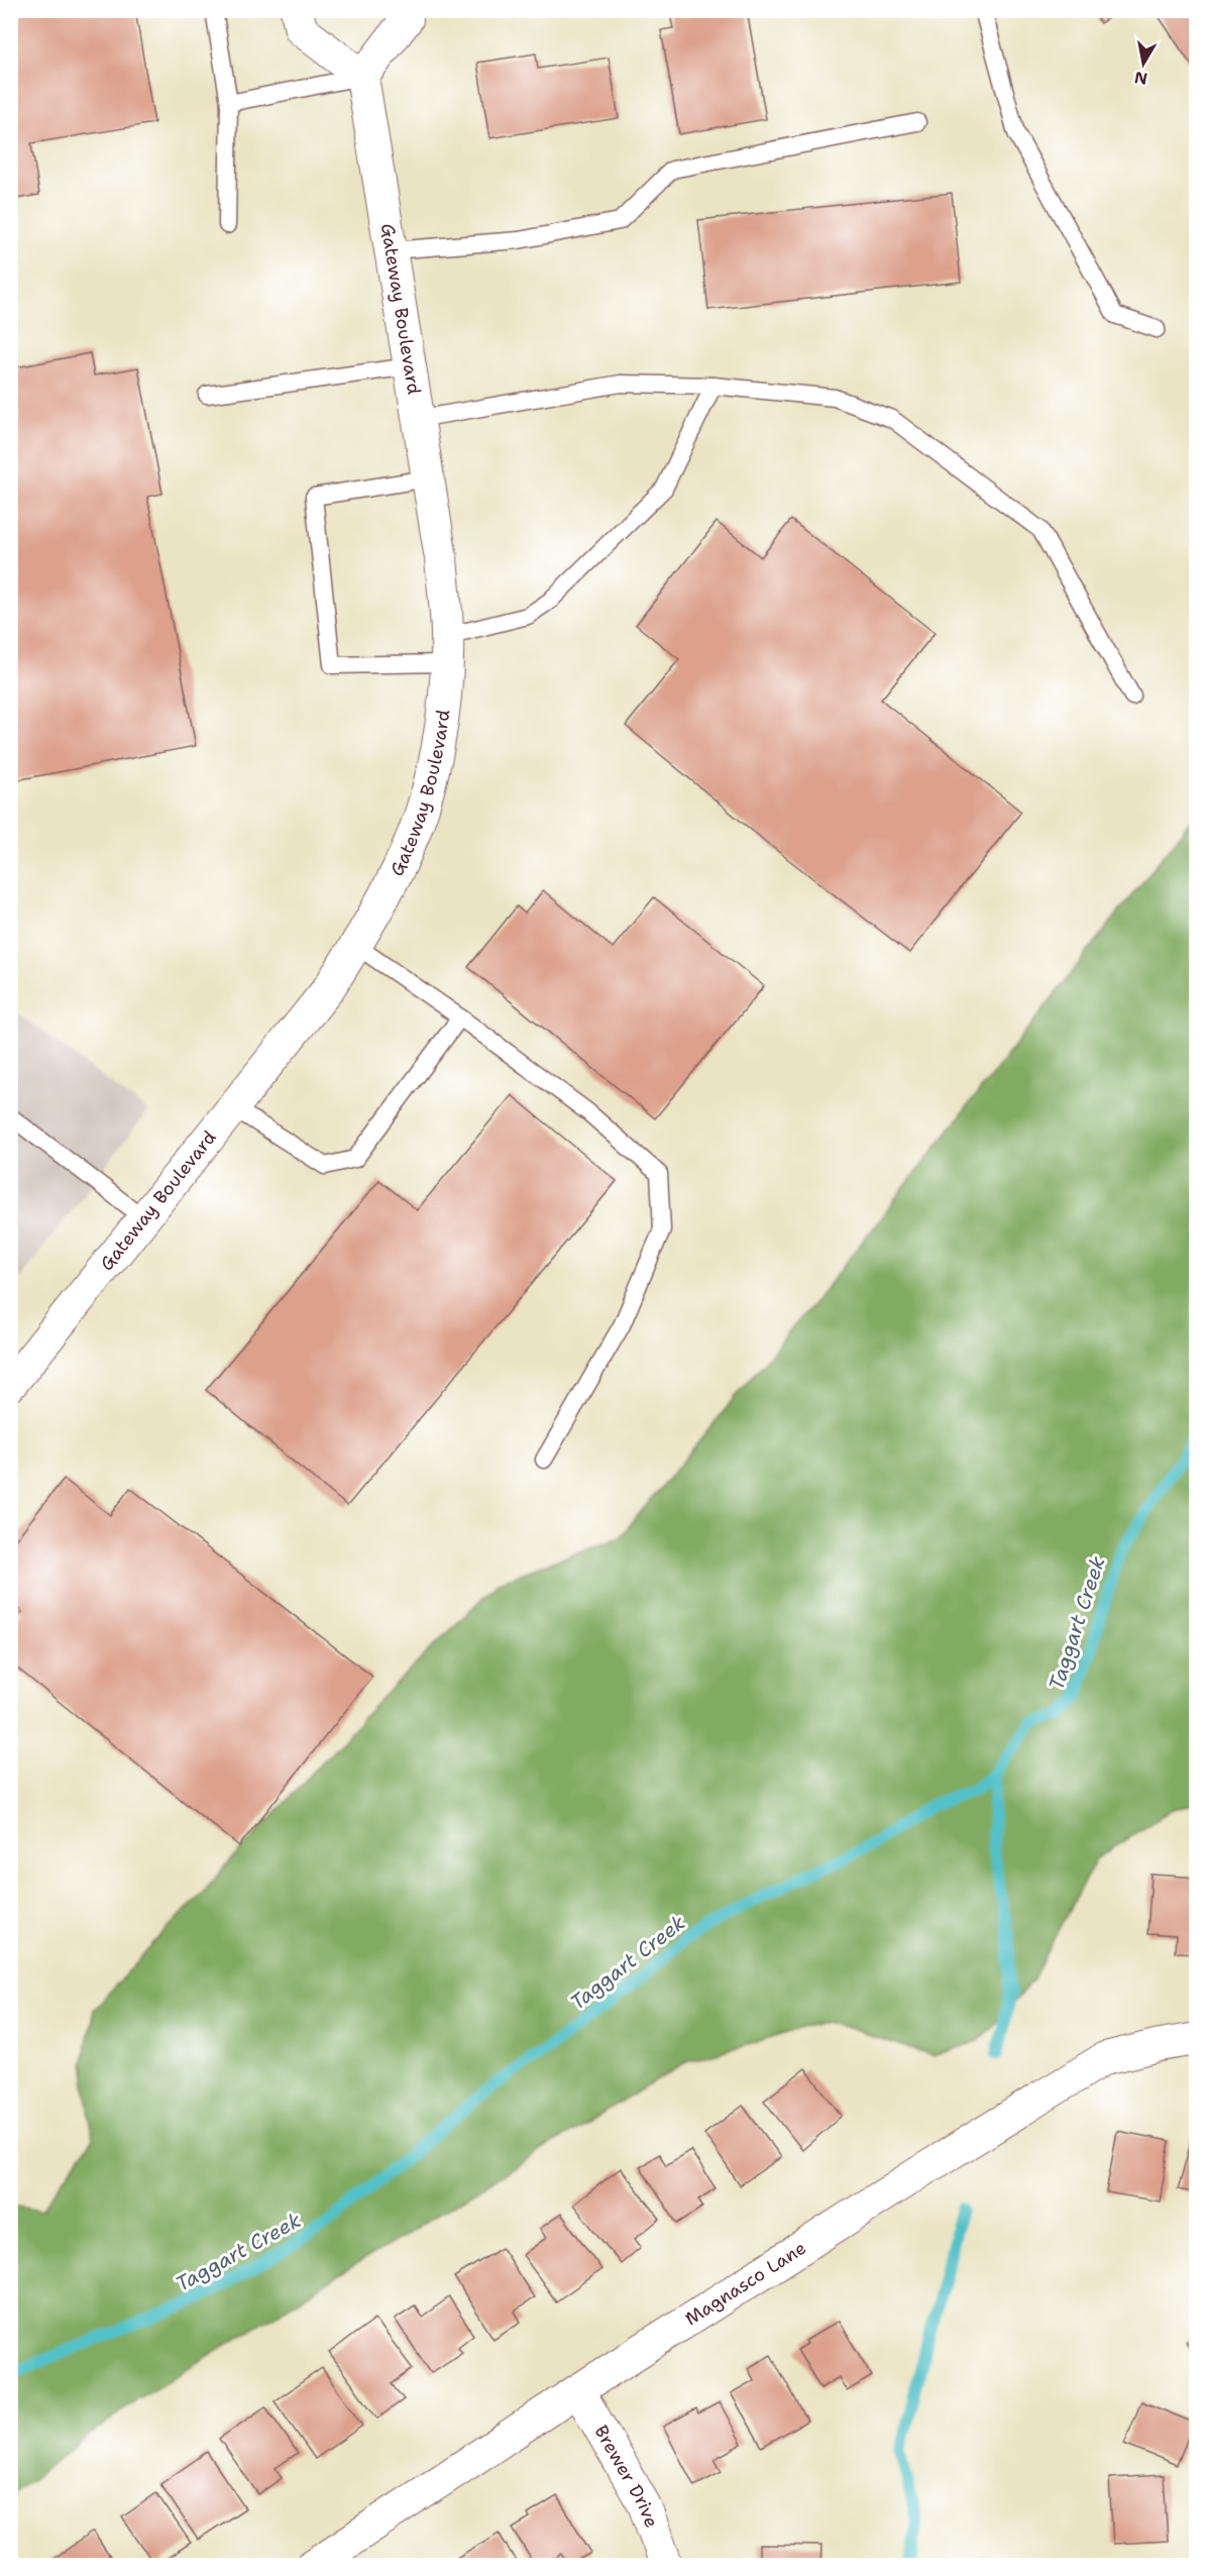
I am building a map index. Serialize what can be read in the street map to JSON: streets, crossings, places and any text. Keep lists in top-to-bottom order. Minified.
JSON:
{"streets":{"street":["Gateway Boulevard","Magnasco Lane","Brewer Drive"]},"crossings":[["Magnasco Lane","Brewer Drive"]],"water":["Taggart Creek"],"north":"bottom"}
